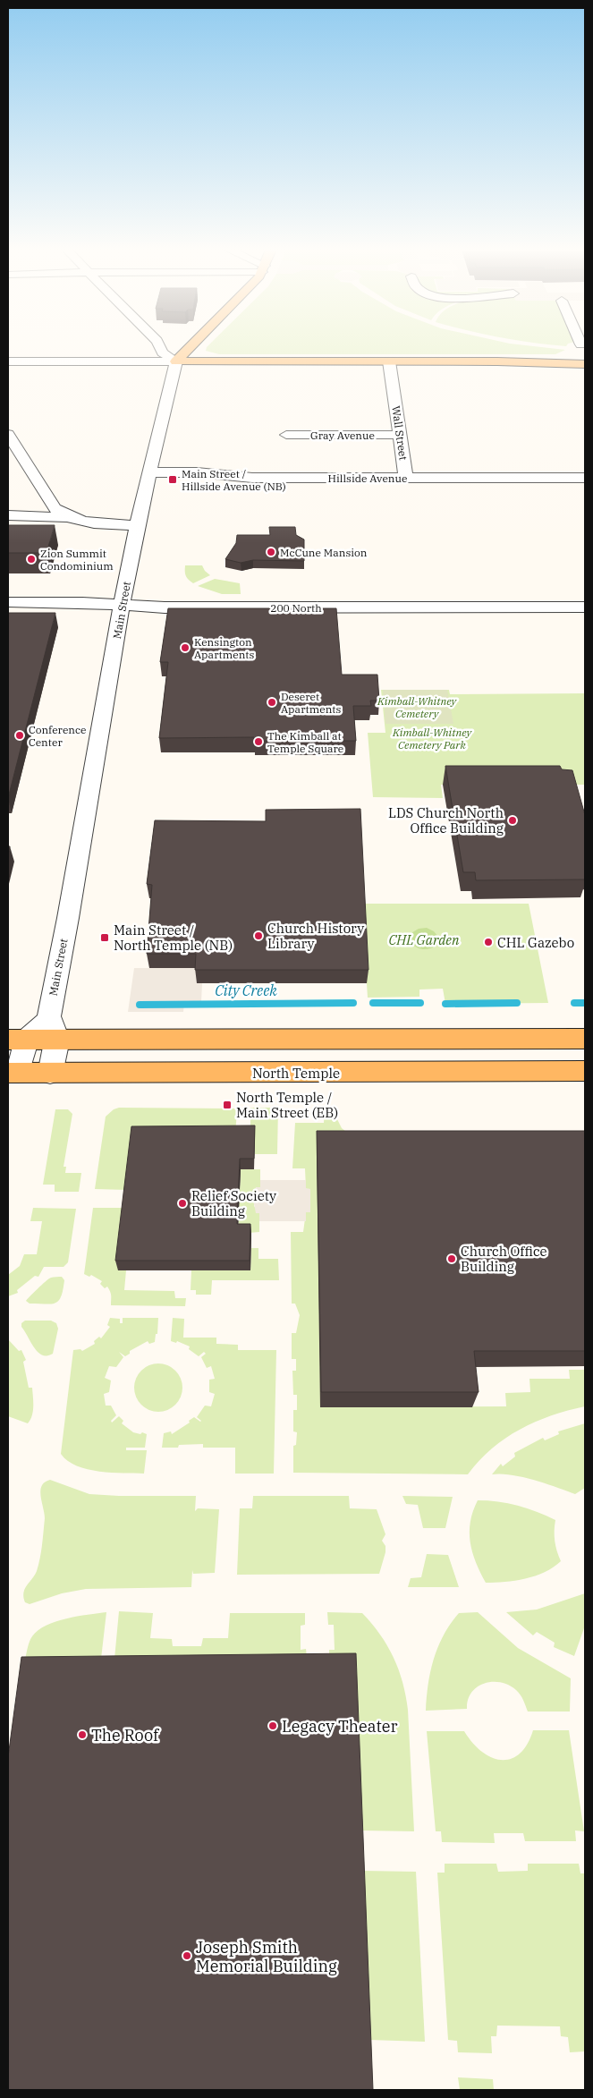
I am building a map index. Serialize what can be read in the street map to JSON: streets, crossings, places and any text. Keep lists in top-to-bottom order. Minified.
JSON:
{"streets":{"main road":["North Temple"],"street":["Wall Street","Gray Avenue","Hillside Avenue","200 North","Main Street"]},"crossings":[["Wall Street","Gray Avenue"],["Wall Street","Hillside Avenue"],["Hillside Avenue","Main Street"],["200 North","Main Street"]],"water":["City Creek"],"parks":["Kimball-Whitney Cemetery","Kimball-Whitney Cemetery Park","CHL Garden"],"places":{"transit":["Main Street / Hillside Avenue (NB)","Main Street / North Temple (NB)","North Temple / Main Street (EB)"],"other":["McCune Mansion","Zion Summit Condominium","Kensington Apartments","Deseret Apartments","Conference Center","The Kimball at Temple Square","LDS Church North Office Building","Church History Library","CHL Gazebo","Relief Society Building","Church Office Building","Legacy Theater","The Roof","Joseph Smith Memorial Building"]}}
